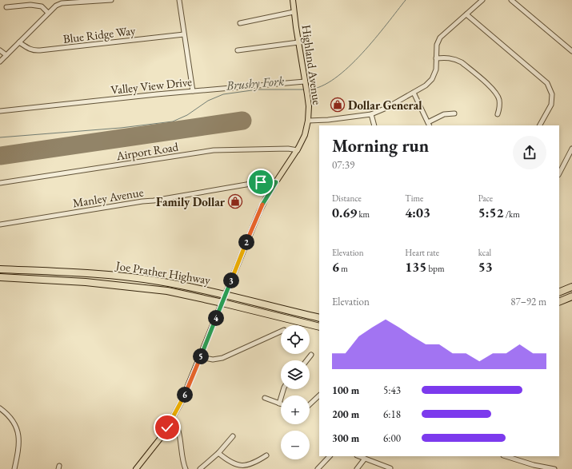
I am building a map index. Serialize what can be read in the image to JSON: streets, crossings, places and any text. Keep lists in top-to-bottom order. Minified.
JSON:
{"streets":{"highway":["Joe Prather Highway"],"main road":["Highland Avenue"],"street":["Blue Ridge Way","Valley View Drive","Airport Road","Manley Avenue"]},"crossings":[["Highland Avenue","Valley View Drive"],["Highland Avenue","Airport Road"],["Highland Avenue","Manley Avenue"],["Highland Avenue","Joe Prather Highway"]],"water":["Brushy Fork"],"places":{"shop":["Dollar General","Family Dollar"]},"page":{"heading":["Morning run","07:39"],"stats":[["Distance","0.69 km"],["Time","4:03"],["Pace","5:52 /km"],["Elevation","6 m"],["Heart rate","135 bpm"],["kcal","53"]],"pins":["2","3","4","5","6"],"chart":["Elevation","87–92 m"],"map_buttons":["+","−"],"list":[{"name":"100 m","note":"5:43"},{"name":"200 m","note":"6:18"},{"name":"300 m","note":"6:00"}]}}
